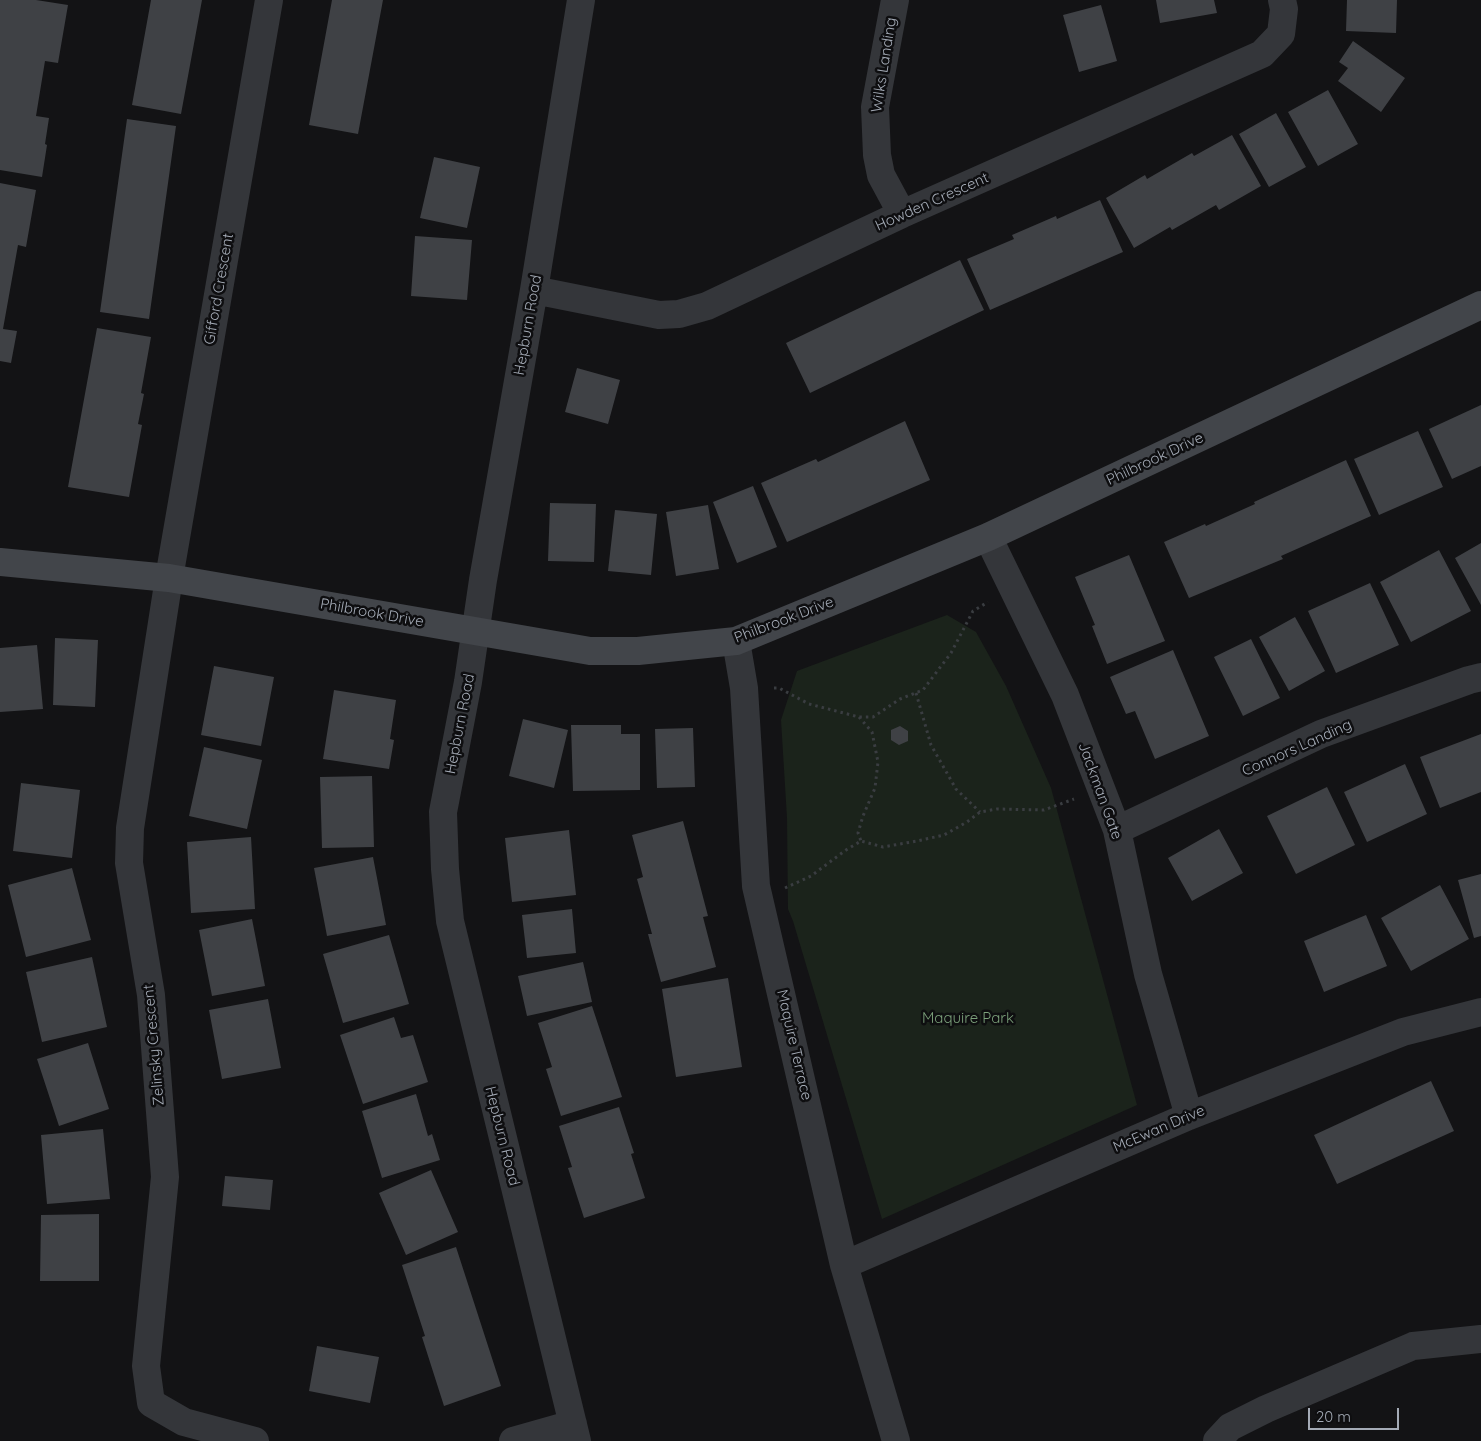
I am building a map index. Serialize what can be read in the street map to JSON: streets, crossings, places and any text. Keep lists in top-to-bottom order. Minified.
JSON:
{"streets":{"street":["Wilks Landing","Howden Crescent","Gifford Crescent","Hepburn Road","Philbrook Drive","Connors Landing","Jackman Gate","Zelinsky Crescent","Maquire Terrace","McEwan Drive"]},"crossings":[["Wilks Landing","Howden Crescent"],["Howden Crescent","Hepburn Road"],["Gifford Crescent","Philbrook Drive"],["Gifford Crescent","Zelinsky Crescent"],["Hepburn Road","Philbrook Drive"],["Philbrook Drive","Jackman Gate"],["Philbrook Drive","Zelinsky Crescent"],["Philbrook Drive","Maquire Terrace"],["Connors Landing","Jackman Gate"],["Jackman Gate","McEwan Drive"],["Maquire Terrace","McEwan Drive"]],"parks":["Maquire Park"],"scale_bar":"20 m"}
